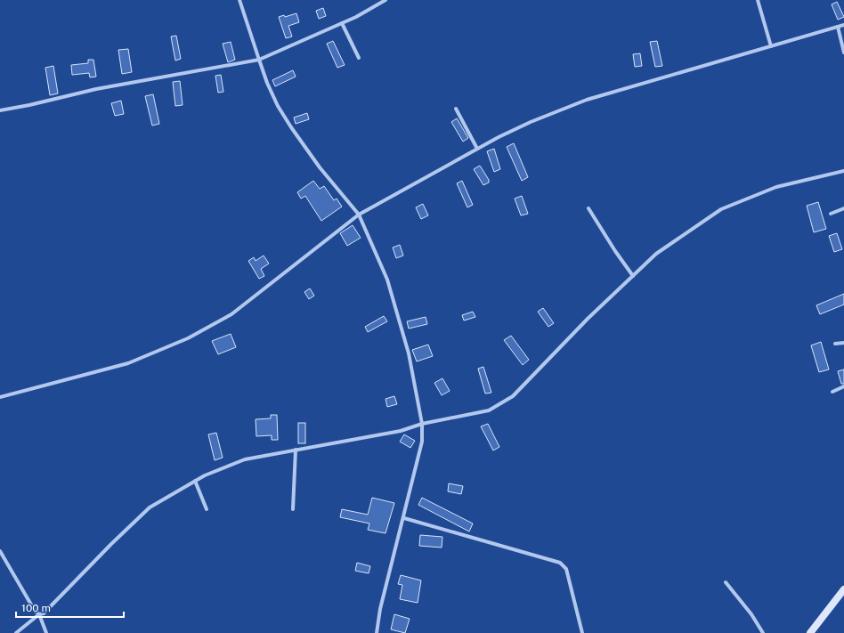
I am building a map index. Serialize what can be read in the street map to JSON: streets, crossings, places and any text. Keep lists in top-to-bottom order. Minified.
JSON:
{"scale_bar":"100 m"}
